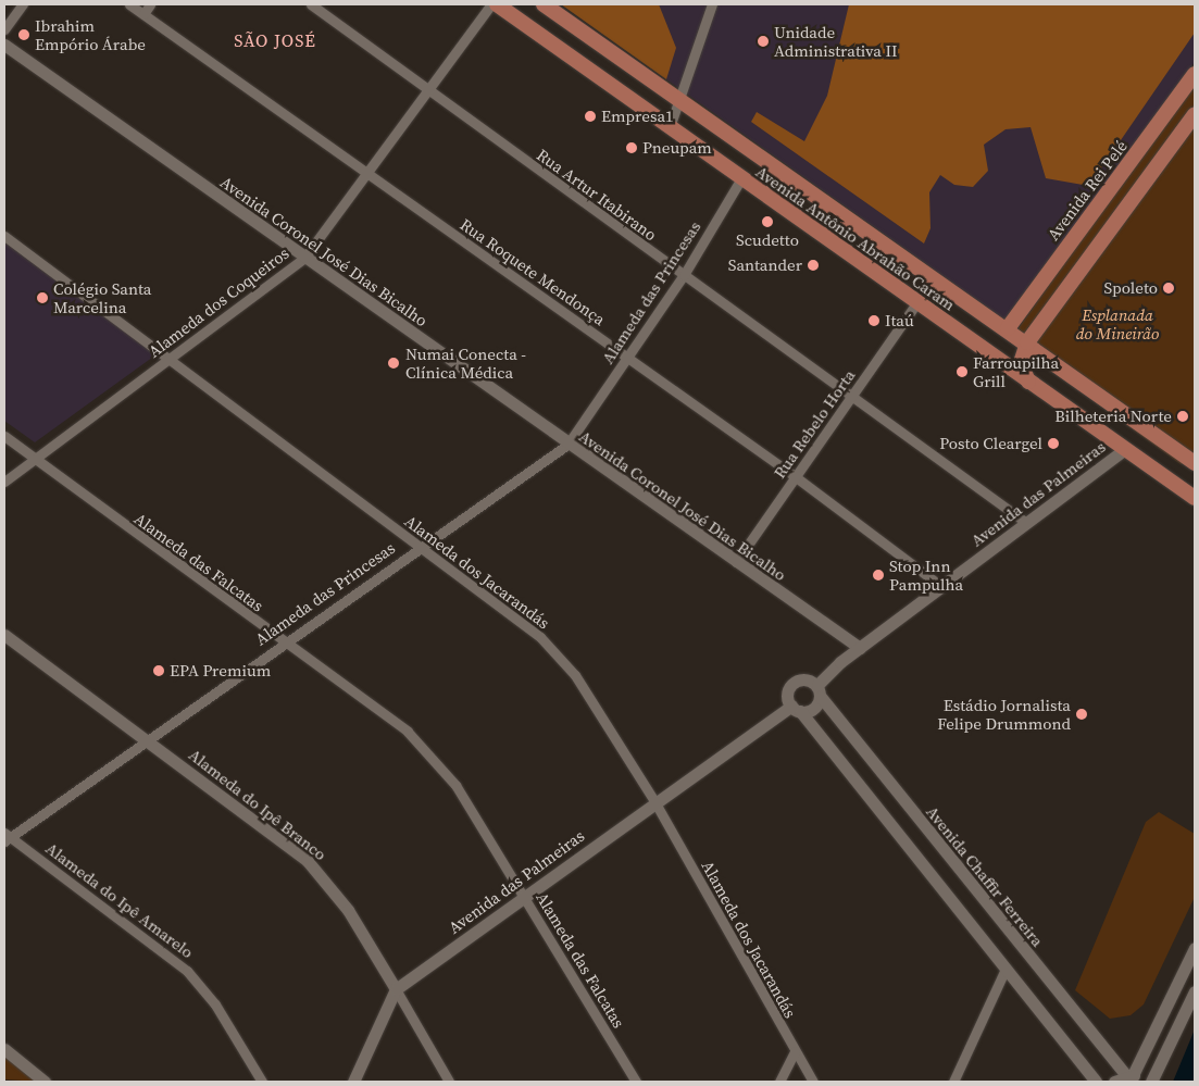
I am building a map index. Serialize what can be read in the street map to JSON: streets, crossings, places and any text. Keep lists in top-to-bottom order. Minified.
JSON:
{"streets":{"main road":["Avenida Rei Pelé","Avenida Antônio Abrahão Caram"],"street":["Rua Artur Itabirano","Avenida Coronel José Dias Bicalho","Rua Roquete Mendonça","Alameda das Princesas","Alameda dos Coqueiros","Rua Rebelo Horta","Avenida das Palmeiras","Alameda das Falcatas","Alameda dos Jacarandás","Alameda do Ipê Branco","Avenida Chaffir Ferreira","Alameda do Ipê Amarelo"]},"crossings":[["Avenida Rei Pelé","Avenida Antônio Abrahão Caram"],["Rua Artur Itabirano","Alameda das Princesas"],["Rua Artur Itabirano","Alameda dos Coqueiros"],["Rua Artur Itabirano","Rua Rebelo Horta"],["Rua Artur Itabirano","Avenida das Palmeiras"],["Avenida Antônio Abrahão Caram","Alameda das Princesas"],["Avenida Antônio Abrahão Caram","Rua Rebelo Horta"],["Avenida Antônio Abrahão Caram","Avenida das Palmeiras"],["Avenida Coronel José Dias Bicalho","Alameda das Princesas"],["Avenida Coronel José Dias Bicalho","Alameda dos Coqueiros"],["Avenida Coronel José Dias Bicalho","Rua Rebelo Horta"],["Avenida Coronel José Dias Bicalho","Avenida das Palmeiras"],["Rua Roquete Mendonça","Alameda das Princesas"],["Rua Roquete Mendonça","Alameda dos Coqueiros"],["Rua Roquete Mendonça","Rua Rebelo Horta"],["Rua Roquete Mendonça","Avenida das Palmeiras"],["Alameda das Princesas","Alameda das Falcatas"],["Alameda das Princesas","Alameda dos Jacarandás"],["Alameda das Princesas","Alameda do Ipê Branco"],["Alameda das Princesas","Alameda do Ipê Amarelo"],["Alameda dos Coqueiros","Alameda das Falcatas"],["Alameda dos Coqueiros","Alameda dos Jacarandás"],["Avenida das Palmeiras","Alameda das Falcatas"],["Avenida das Palmeiras","Alameda dos Jacarandás"],["Avenida das Palmeiras","Alameda do Ipê Branco"],["Avenida das Palmeiras","Avenida Chaffir Ferreira"]],"districts":["SÃO JOSÉ"],"parks":["Esplanada do Mineirão"],"places":["Ibrahim Empório Árabe","Unidade Administrativa II","Empresa1","Pneupam","Scudetto","Santander","Spoleto","Colégio Santa Marcelina","Itaú","Numai Conecta - Clínica Médica","Farroupilha Grill","Bilheteria Norte","Posto Cleargel","Stop Inn Pampulha","EPA Premium","Estádio Jornalista Felipe Drummond"]}
